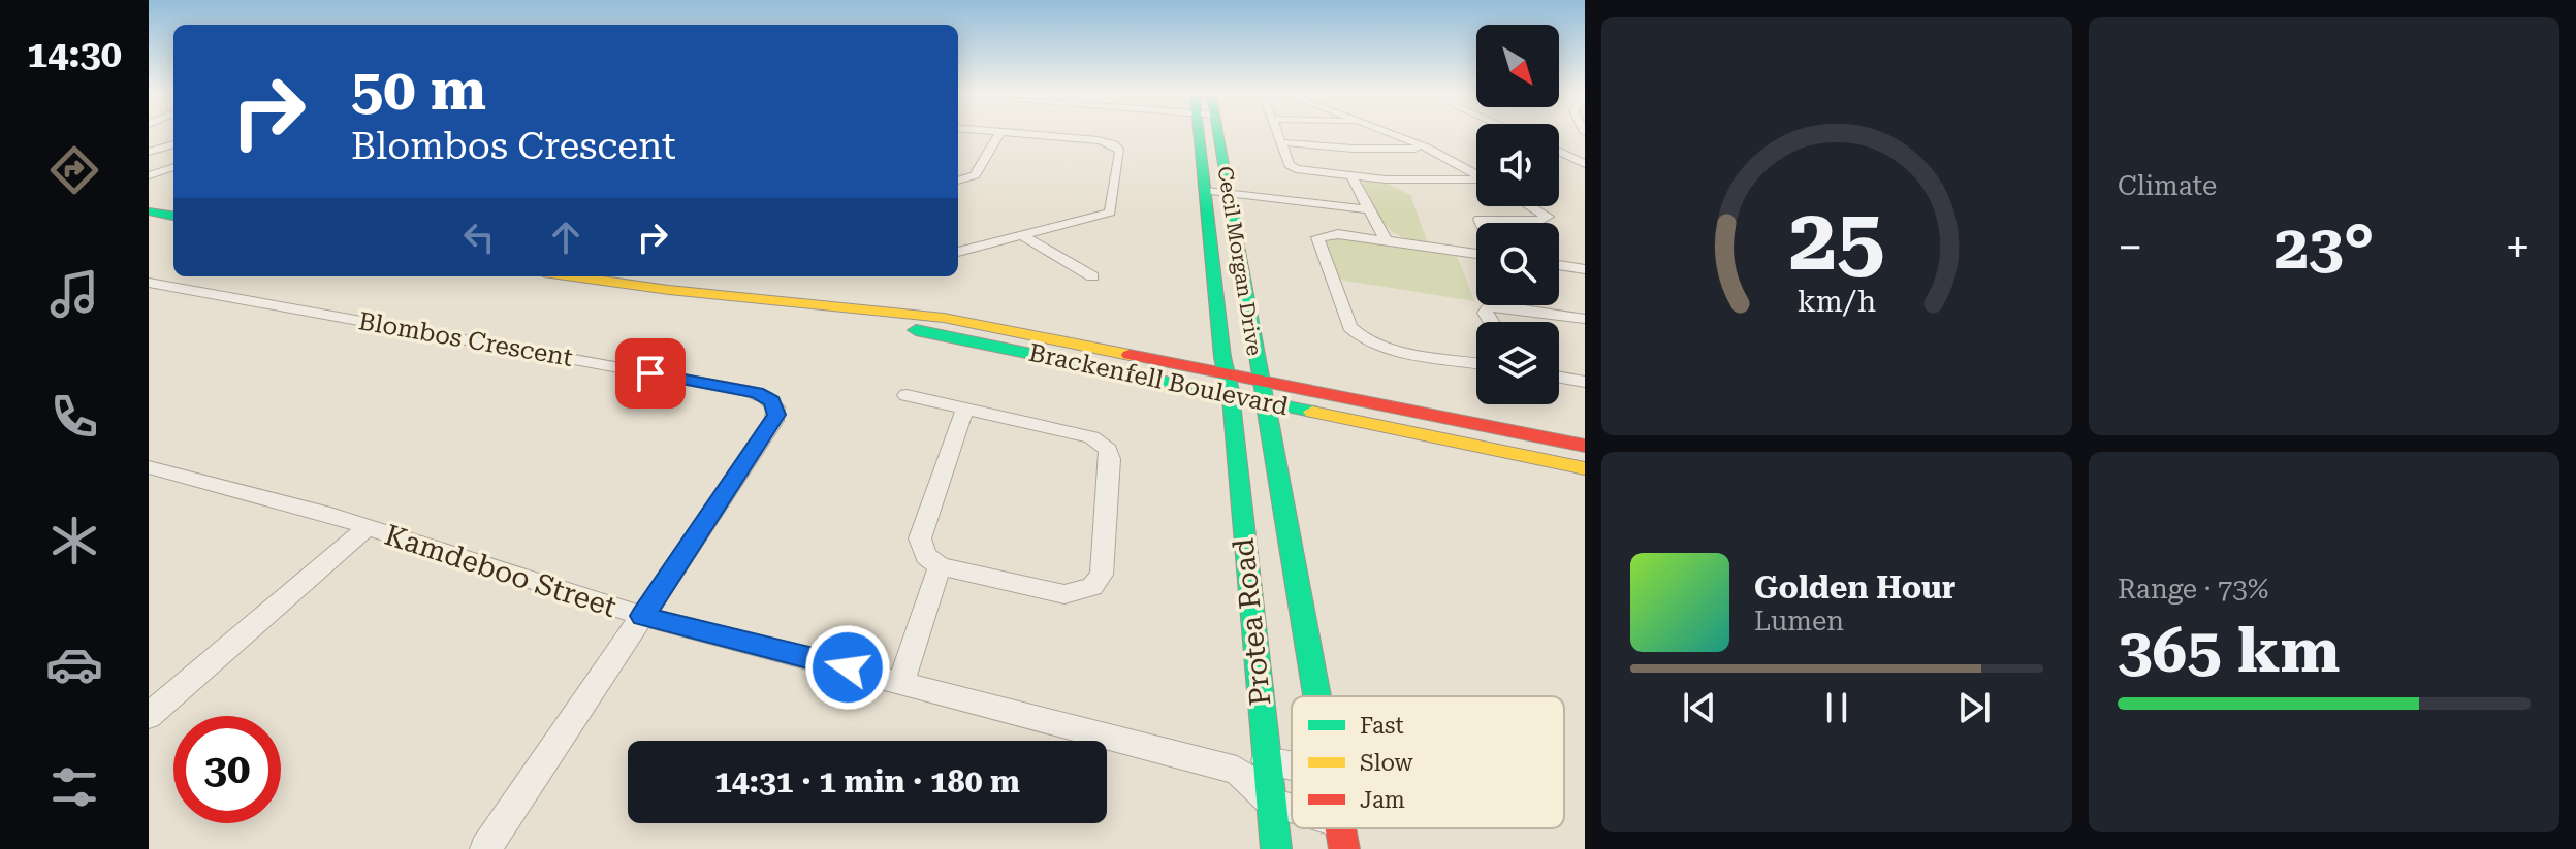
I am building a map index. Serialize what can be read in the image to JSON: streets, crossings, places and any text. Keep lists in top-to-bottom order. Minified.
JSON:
{"streets":{"street":["Cecil Morgan Drive","Blombos Crescent","Brackenfell Boulevard","Kamdeboo Street","Protea Road"]},"crossings":[["Cecil Morgan Drive","Brackenfell Boulevard"],["Cecil Morgan Drive","Protea Road"],["Blombos Crescent","Kamdeboo Street"],["Brackenfell Boulevard","Protea Road"],["Kamdeboo Street","Protea Road"]],"legend":["Fast","Slow","Jam"],"north":"bottom right","page":{"tabs":"14:30","tile":["Climate",["Range · 73%","365 km"]],"turn":["50 m","Blombos Crescent"],"heat":["−","23°","+"],"song":["Golden Hour","Lumen"],"limit":"30","trip":"14:31 · 1 min · 180 m","gauge":["25","km/h"]}}
